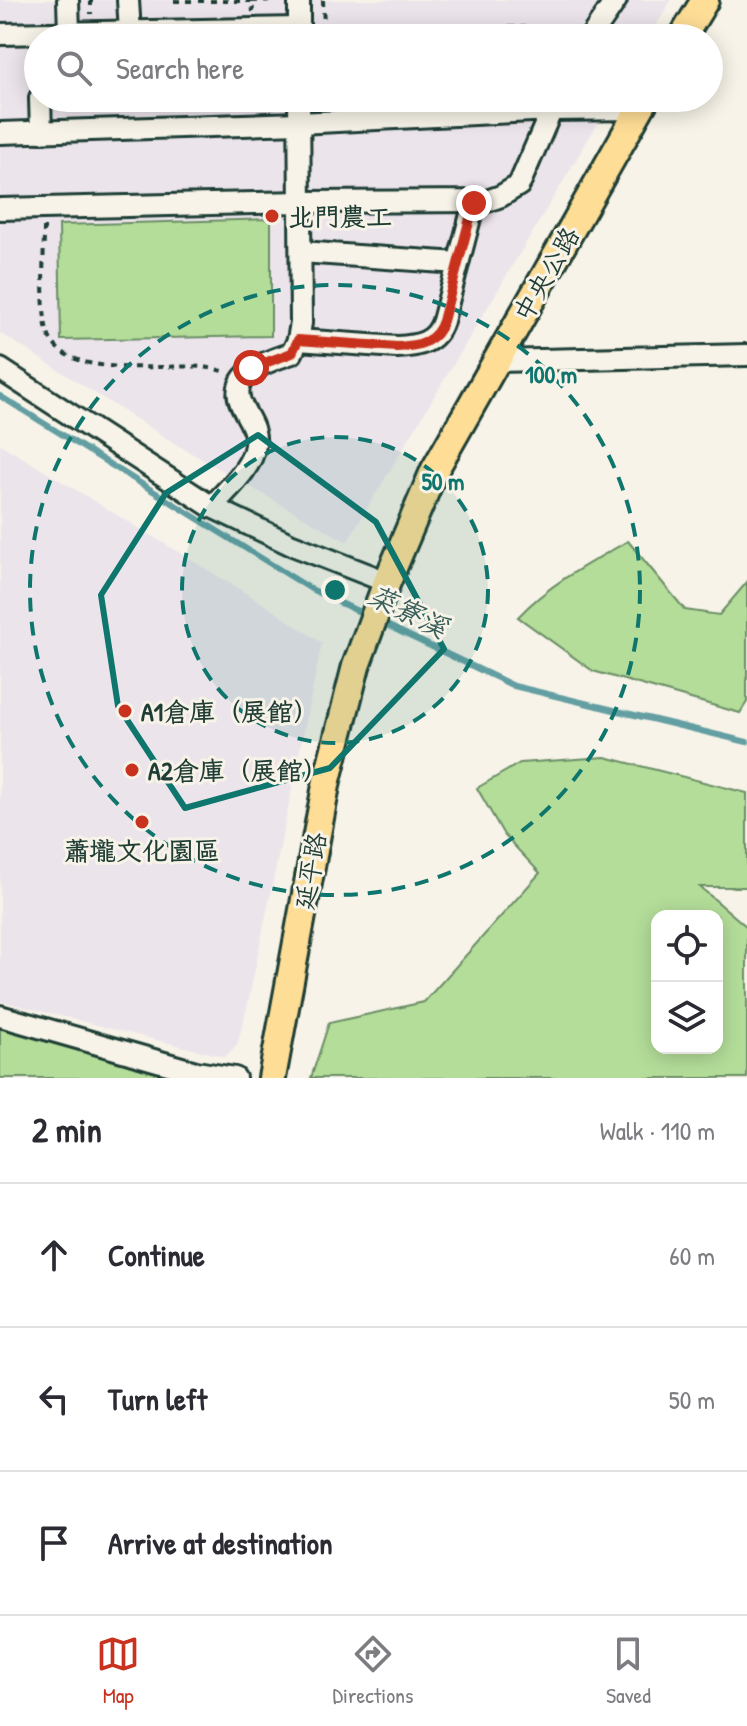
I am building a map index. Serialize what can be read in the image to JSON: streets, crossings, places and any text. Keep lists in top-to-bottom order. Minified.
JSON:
{"streets":{"main road":["中央公路","延平路"]},"crossings":[["中央公路","延平路"]],"water":["菜寮溪"],"places":["北門農工","A1倉庫（展館）","A2倉庫（展館）","蕭壠文化園區"],"page":{"search":"Search here","heading":["2 min","Walk · 110 m"],"list":[["Continue","60 m"],["Turn left","50 m"],"Arrive at destination"],"nav":["Map","Directions","Saved"]},"rings":["100 m","50 m"]}
